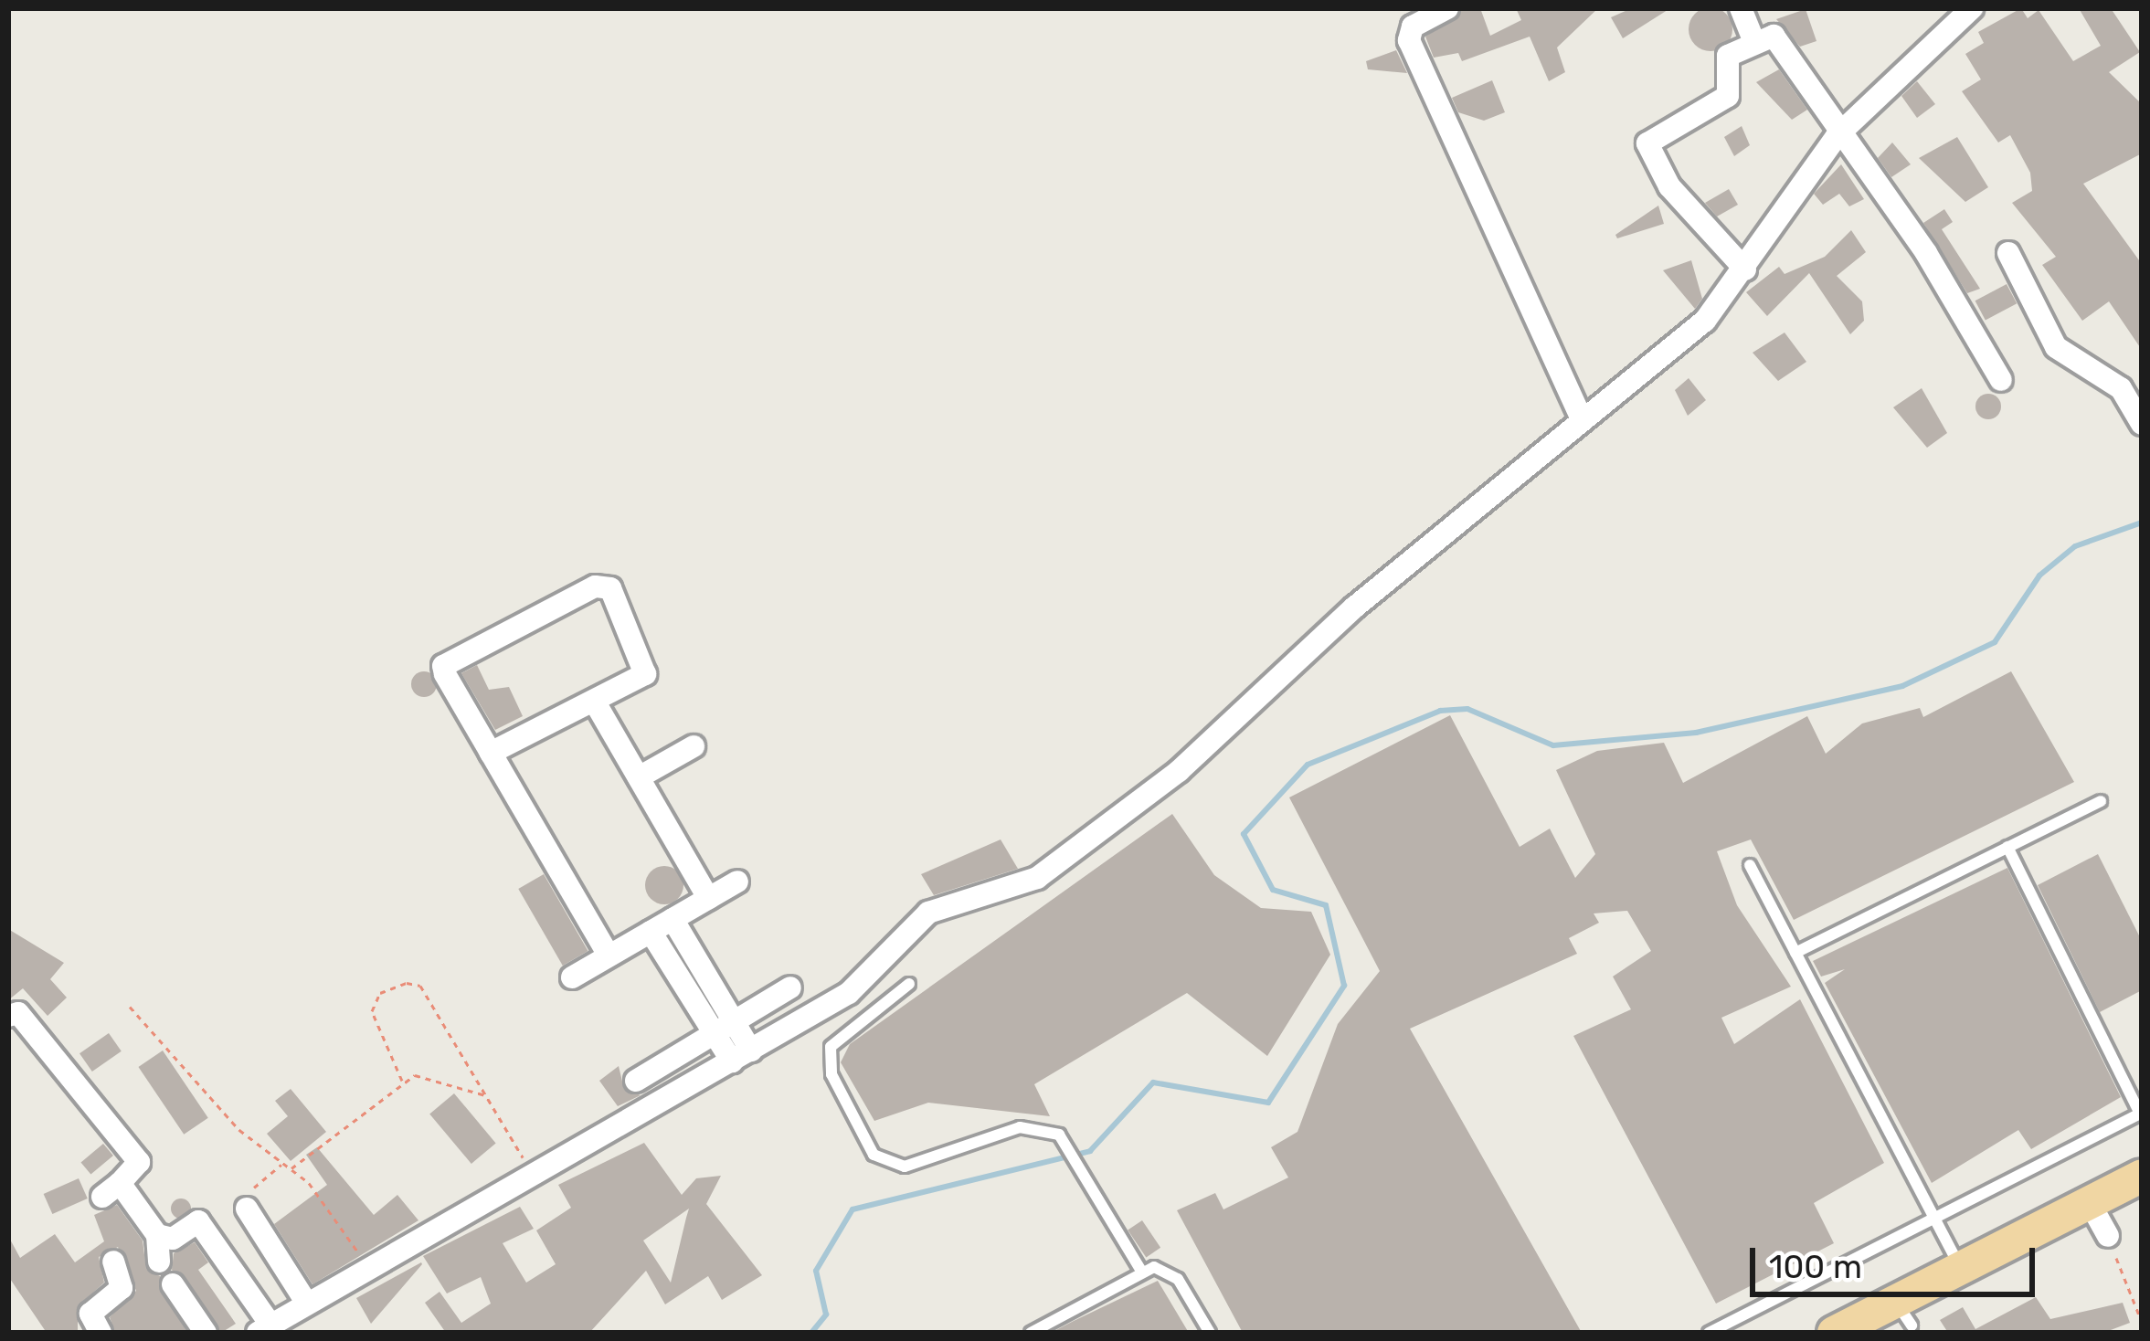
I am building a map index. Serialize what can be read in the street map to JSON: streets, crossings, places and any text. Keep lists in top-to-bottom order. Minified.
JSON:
{"scale_bar":"100 m"}
